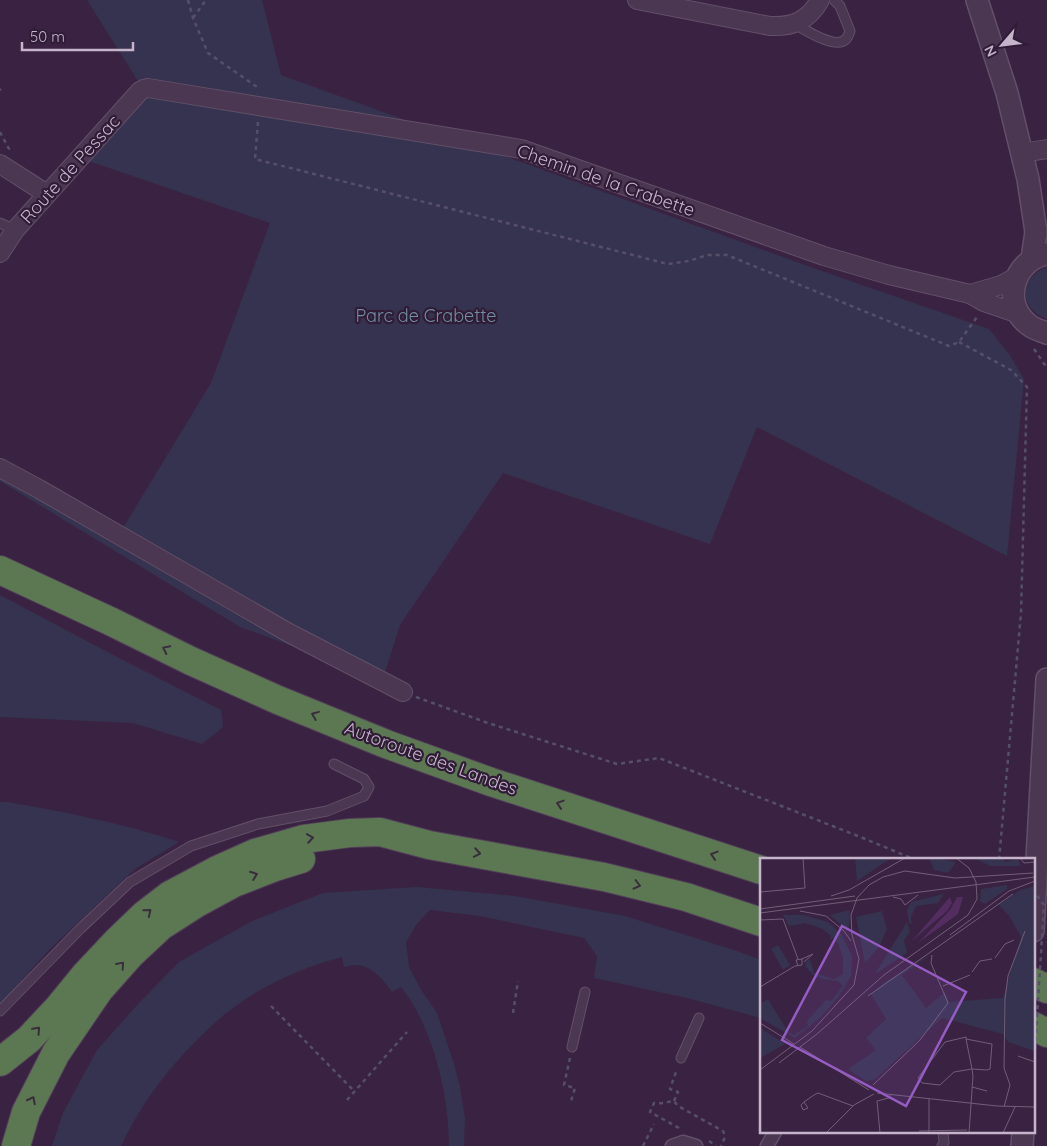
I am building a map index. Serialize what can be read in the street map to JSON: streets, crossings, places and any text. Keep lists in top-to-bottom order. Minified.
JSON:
{"streets":{"highway":["Autoroute des Landes"],"street":["Route de Pessac","Chemin de la Crabette"]},"crossings":[["Route de Pessac","Chemin de la Crabette"]],"parks":["Parc de Crabette"],"scale_bar":"50 m","north":"bottom left"}
